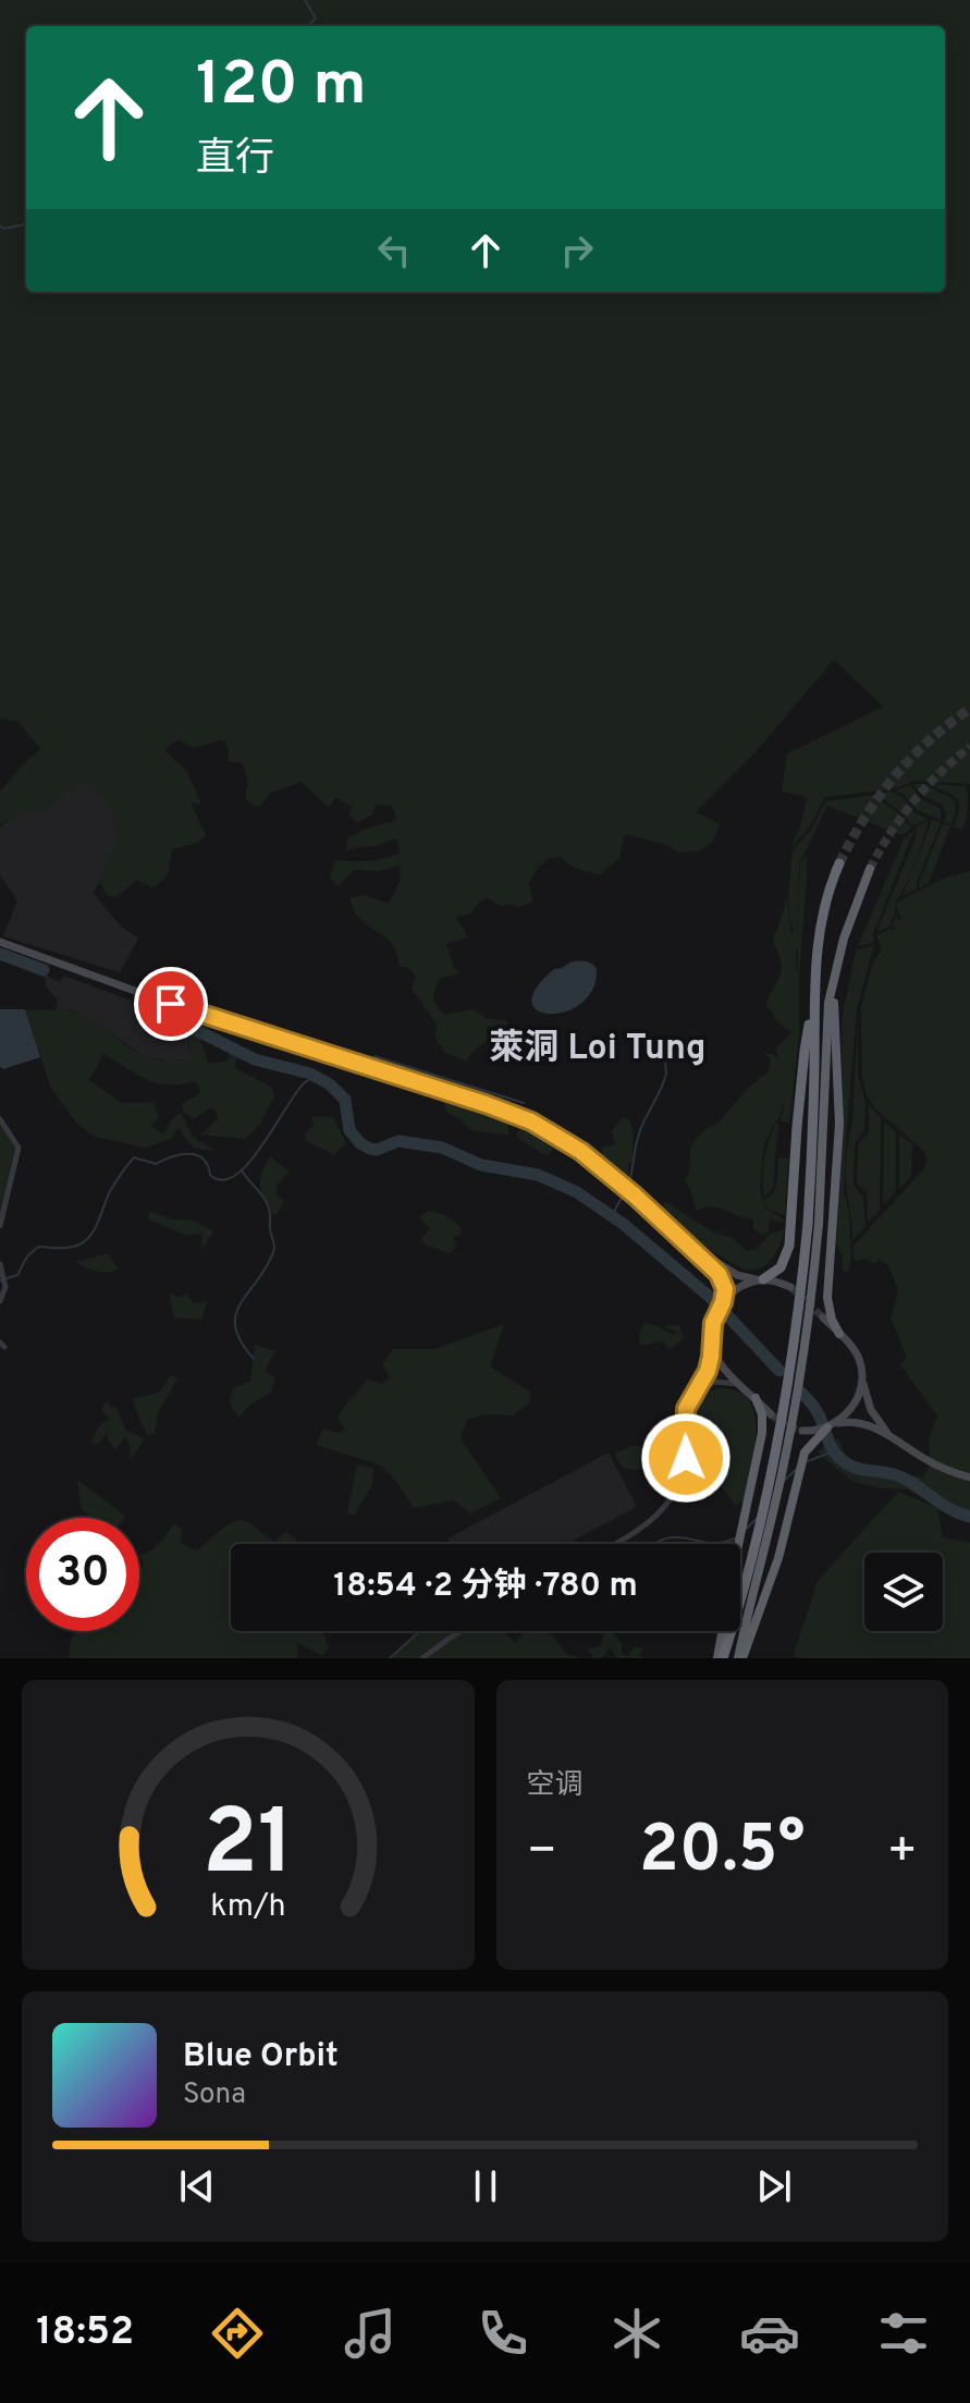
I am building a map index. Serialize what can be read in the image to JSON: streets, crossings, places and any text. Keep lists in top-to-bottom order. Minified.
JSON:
{"districts":["萊洞 Loi Tung"],"page":{"turn":["120 m","直行"],"limit":"30","trip":"18:54 · 2 分钟 · 780 m","tile":"空调","heat":["−","20.5°","+"],"song":["Blue Orbit","Sona"],"tabs":"18:52","gauge":["21","km/h"]}}
